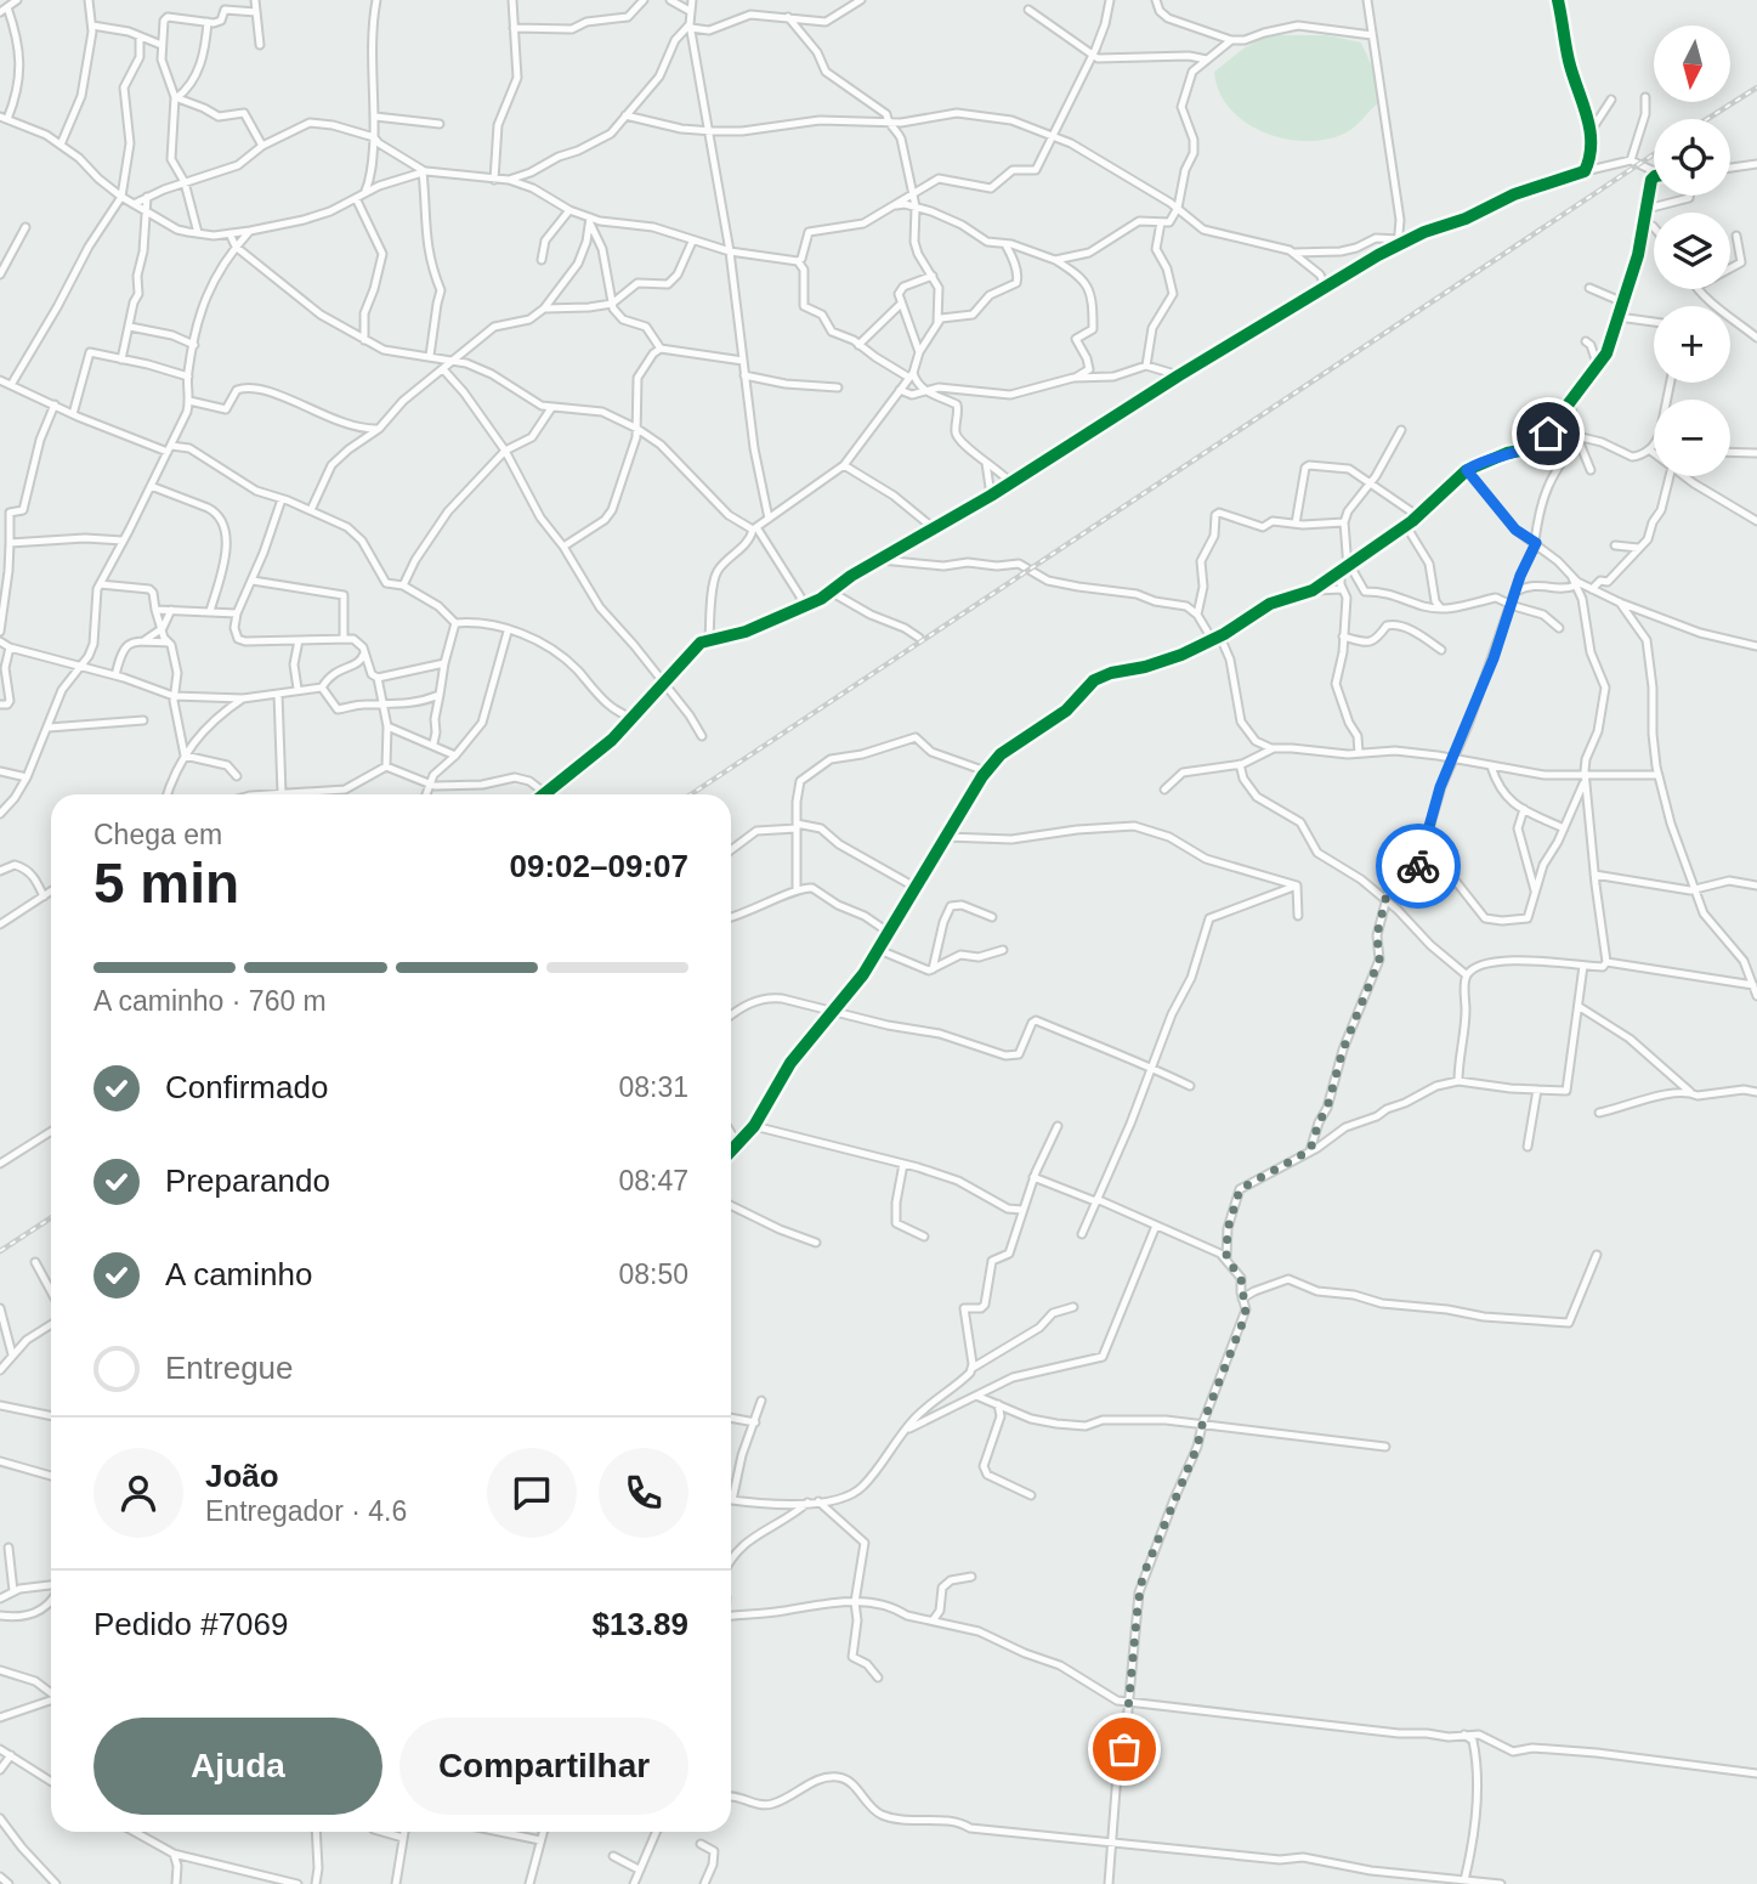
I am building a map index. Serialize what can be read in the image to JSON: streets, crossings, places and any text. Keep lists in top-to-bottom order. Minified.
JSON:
{"north":"bottom","page":{"map_buttons":["+","−"],"heading":["5 min","Chega em","09:02–09:07"],"panel":["João","Entregador · 4.6","Pedido #7069","$13.89"],"bar":"A caminho · 760 m","list":[["Confirmado","08:31"],["Preparando","08:47"],["A caminho","08:50"],"Entregue"],"buttons":["Ajuda","Compartilhar"]}}
